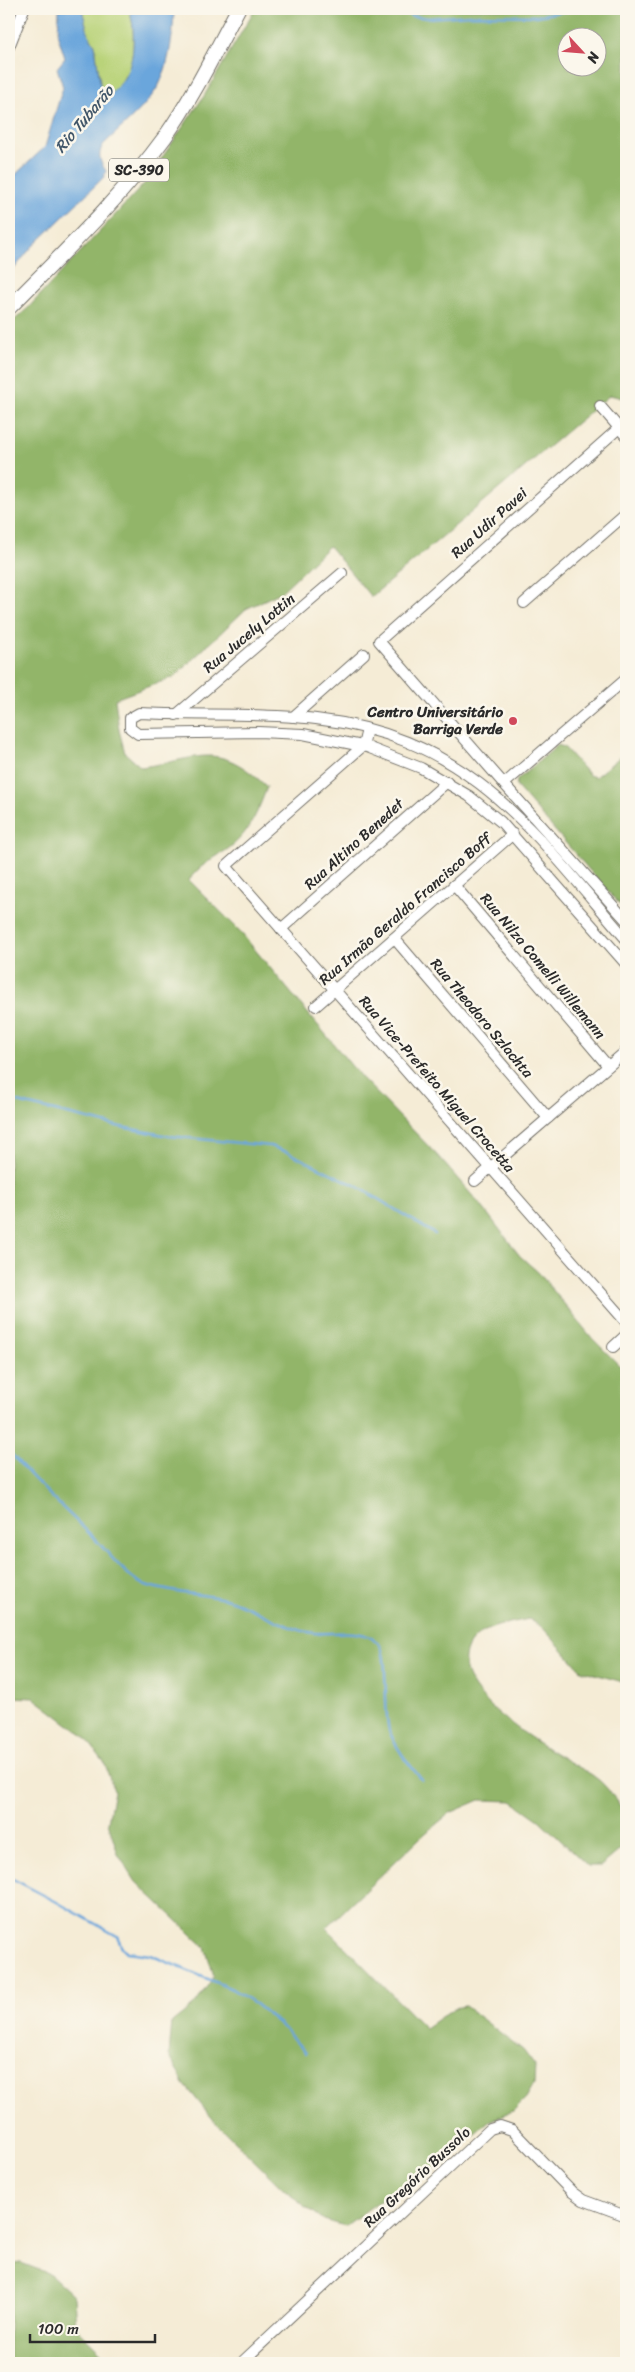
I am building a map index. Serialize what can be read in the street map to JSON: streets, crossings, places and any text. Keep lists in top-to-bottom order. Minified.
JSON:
{"streets":{"main road":["SC-390"],"street":["Rua Udir Pavei","Rua Jucely Lottin","Rua Altino Benedet","Rua Irmão Geraldo Francisco Boff","Rua Nilza Comelli Willemann","Rua Theodoro Szlachta","Rua Vice-Prefeito Miguel Crocetta","Rua Gregório Bussolo"]},"crossings":[["Rua Altino Benedet","Rua Vice-Prefeito Miguel Crocetta"],["Rua Irmão Geraldo Francisco Boff","Rua Nilza Comelli Willemann"],["Rua Irmão Geraldo Francisco Boff","Rua Theodoro Szlachta"],["Rua Irmão Geraldo Francisco Boff","Rua Vice-Prefeito Miguel Crocetta"]],"water":["Rio Tubarão"],"places":["Centro Universitário Barriga Verde"],"scale_bar":"100 m","north":"bottom right"}
